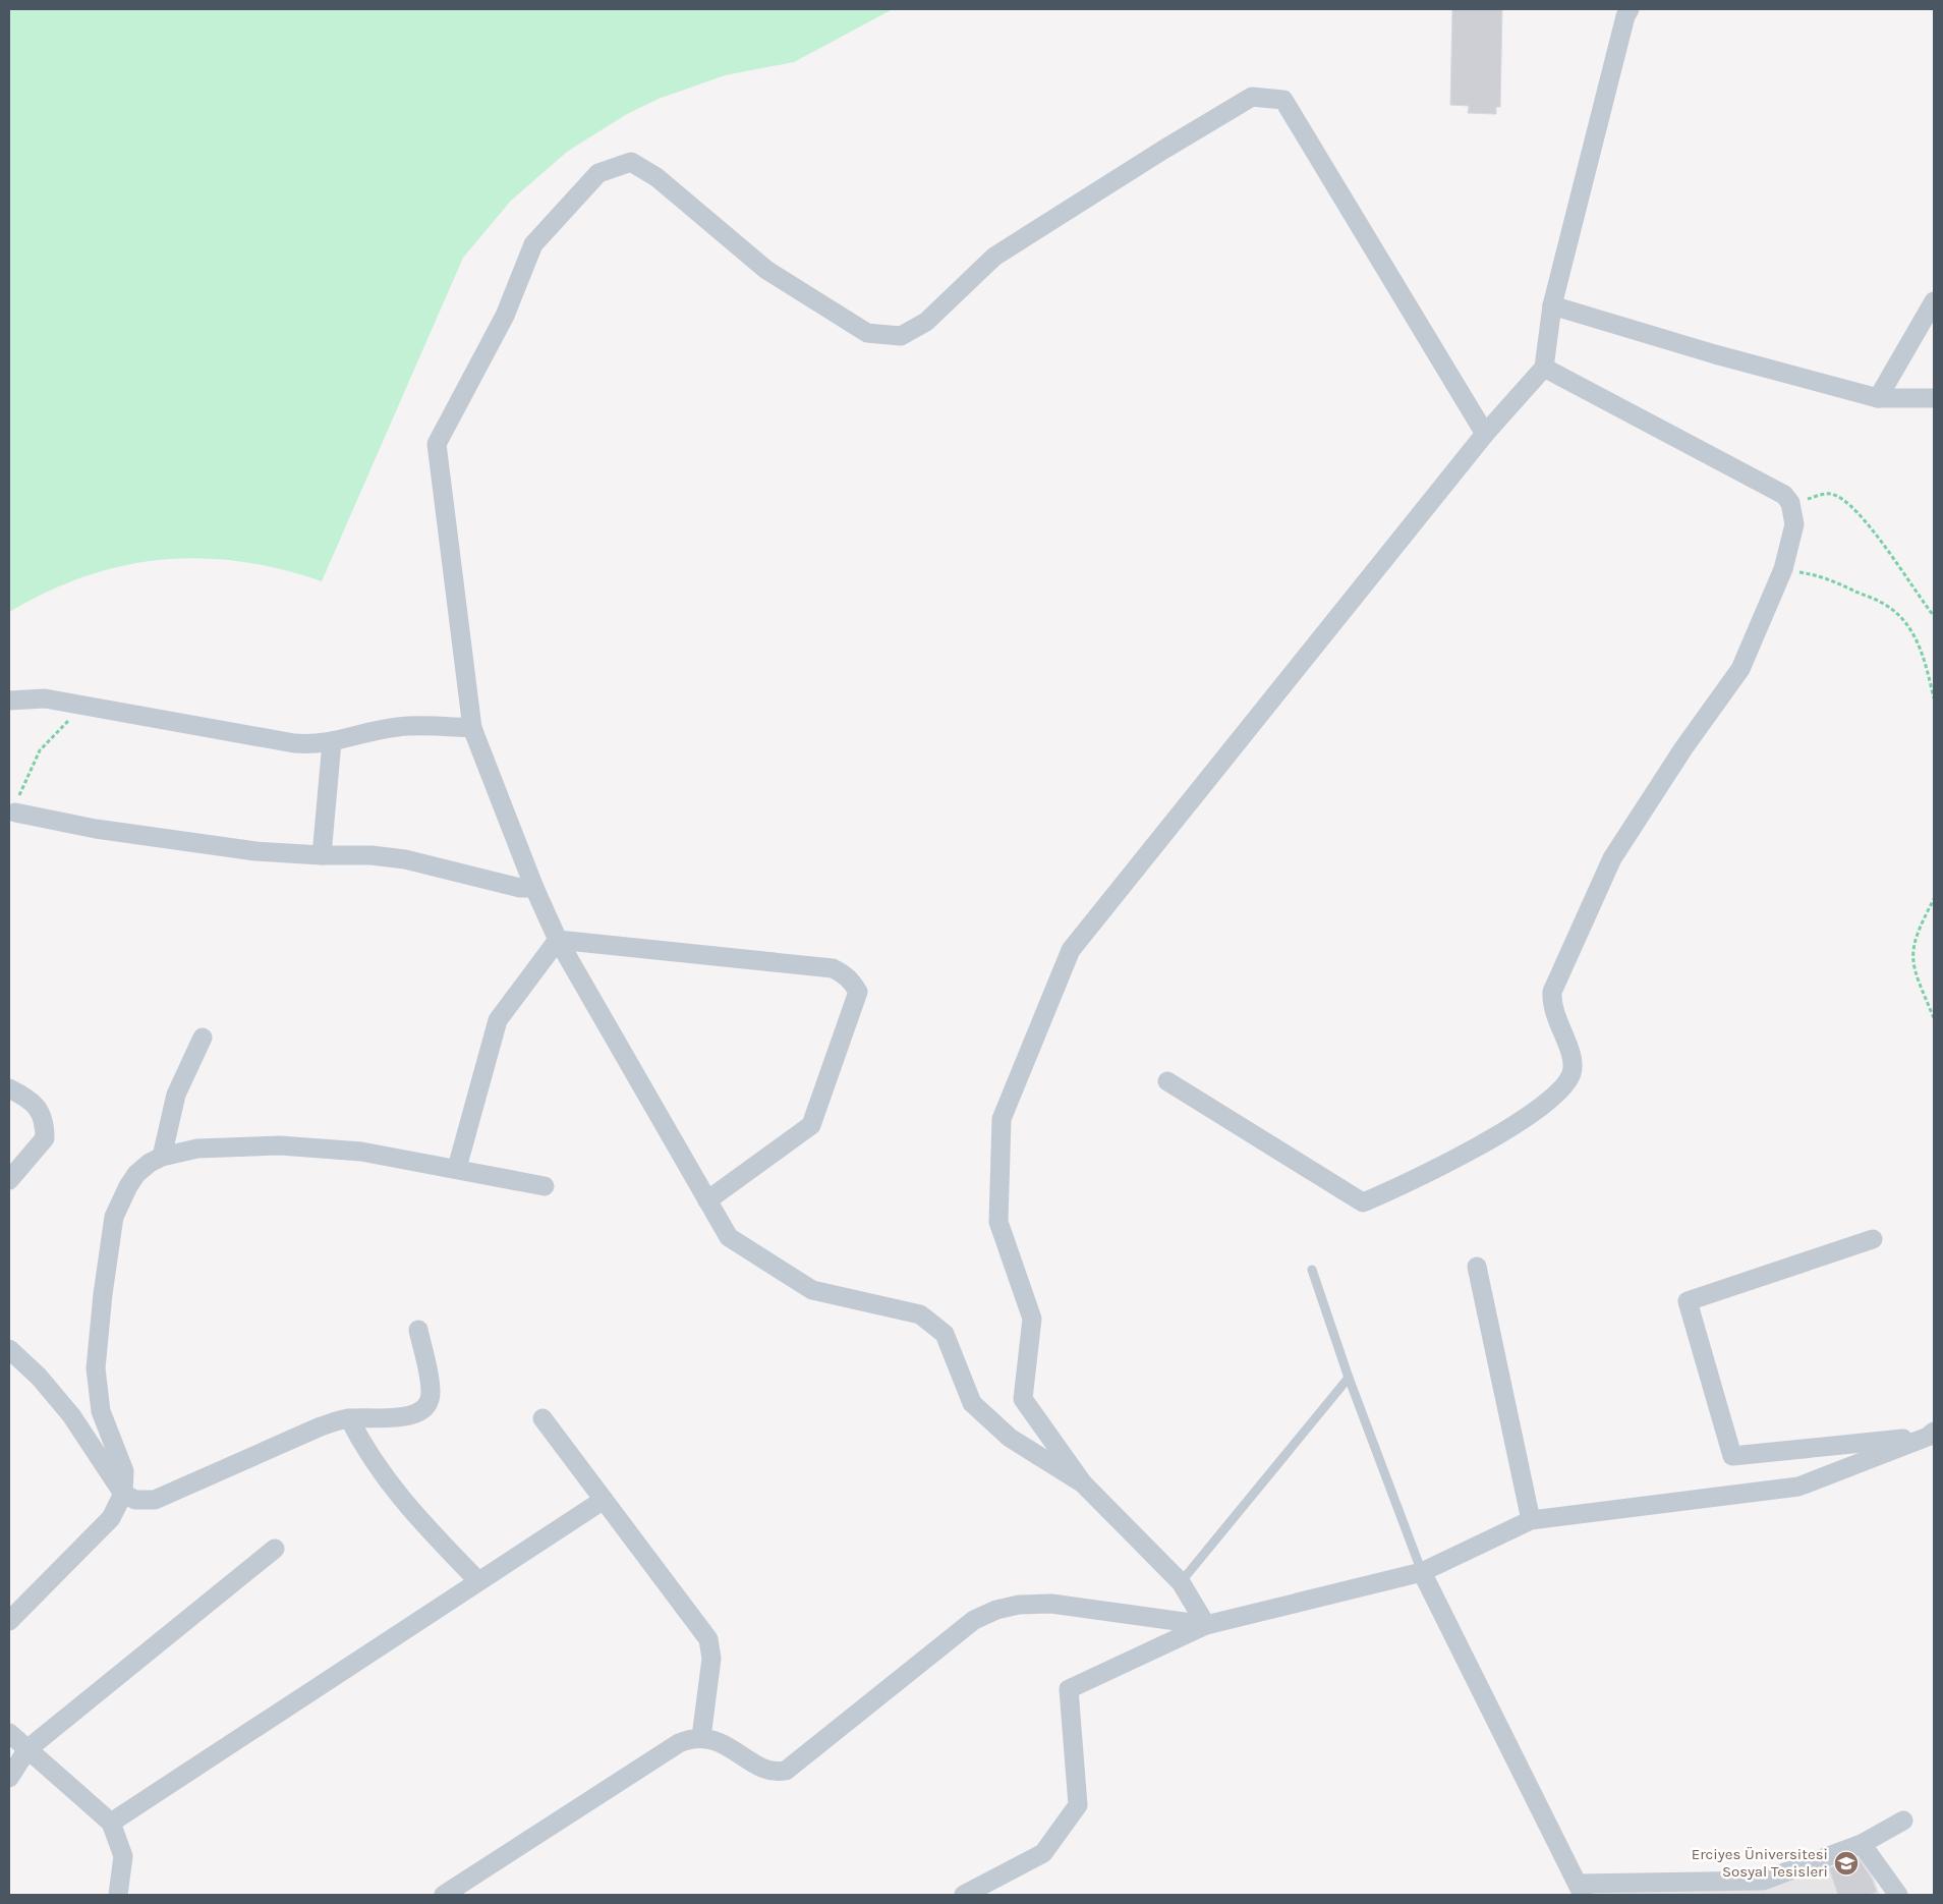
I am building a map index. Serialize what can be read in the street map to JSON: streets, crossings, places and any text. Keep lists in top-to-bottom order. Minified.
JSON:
{"places":{"school or university":["Erciyes Üniversitesi Sosyal Tesisleri"]}}
